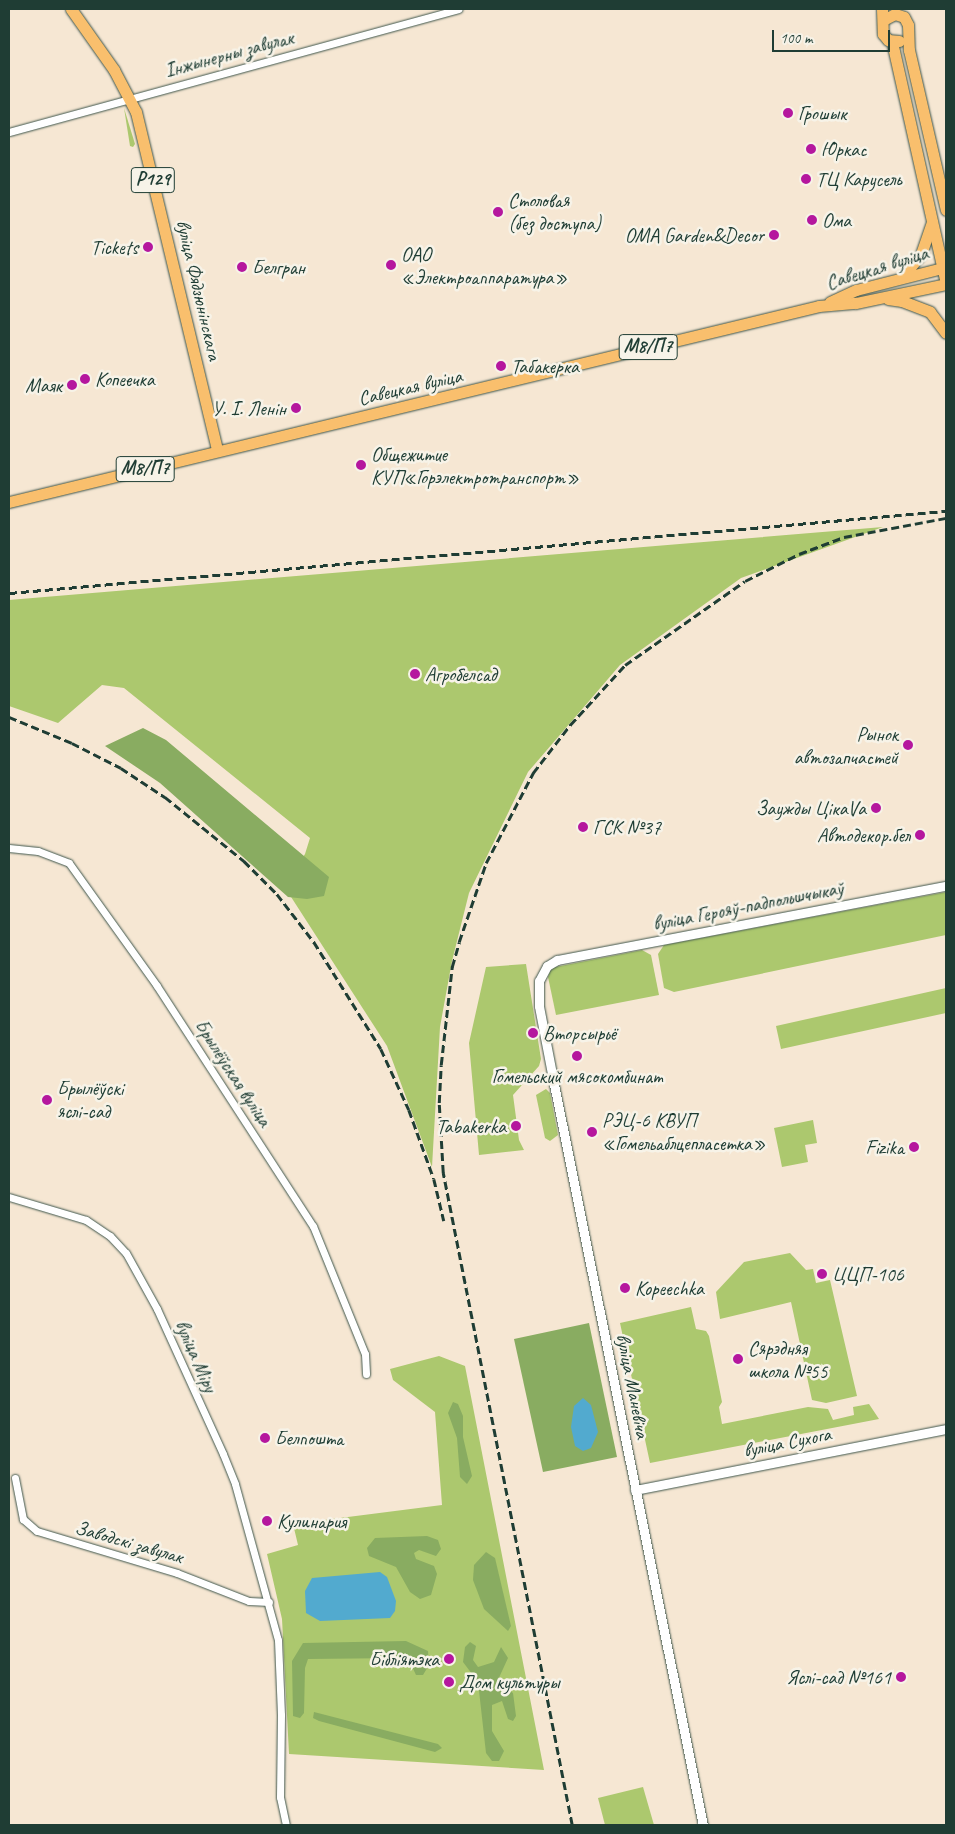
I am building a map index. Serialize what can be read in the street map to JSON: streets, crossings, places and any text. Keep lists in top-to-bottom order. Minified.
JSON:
{"streets":{"main road":["Р129","Савецкая вуліца","вуліца Фядзюнінскага","М8/П7"],"street":["Інжынерны завулак","вуліца Герояў-падпольшчыкаў","Брылёўская вуліца","вуліца Міру","вуліца Маневіча","вуліца Сухога","Заводскі завулак"]},"crossings":[["Інжынерны завулак","вуліца Фядзюнінскага"],["Савецкая вуліца","вуліца Фядзюнінскага"],["вуліца Герояў-падпольшчыкаў","вуліца Маневіча"],["вуліца Міру","Заводскі завулак"],["вуліца Маневіча","вуліца Сухога"]],"places":["Грошык","Юркас","ТЦ Карусель","Столовая (без доступа)","Ома","OMA Garden&Decor","Tickets","ОАО «Электроаппаратура»","Белгран","Табакерка","Копеечка","Маяк","У. І. Ленін","Общежитие КУП«Горэлектротранспорт»","Агробелсад","Рынок автозапчастей","Заужды ЦікаVа","ГСК №37","Автодекор.бел","Вторсырьё","Гомельский мясокомбинат","Брылёўскі яслі-сад","Tabakerka","РЭЦ-6 КВУП «Гомельаблцепласетка»","Fizika","ЦЦП-106","Kopeechka","Сярэдняя школа №55","Белпошта","Кулинария","Бібліятэка","Яслі-сад №161","Дом культуры"],"scale_bar":"100 m"}
